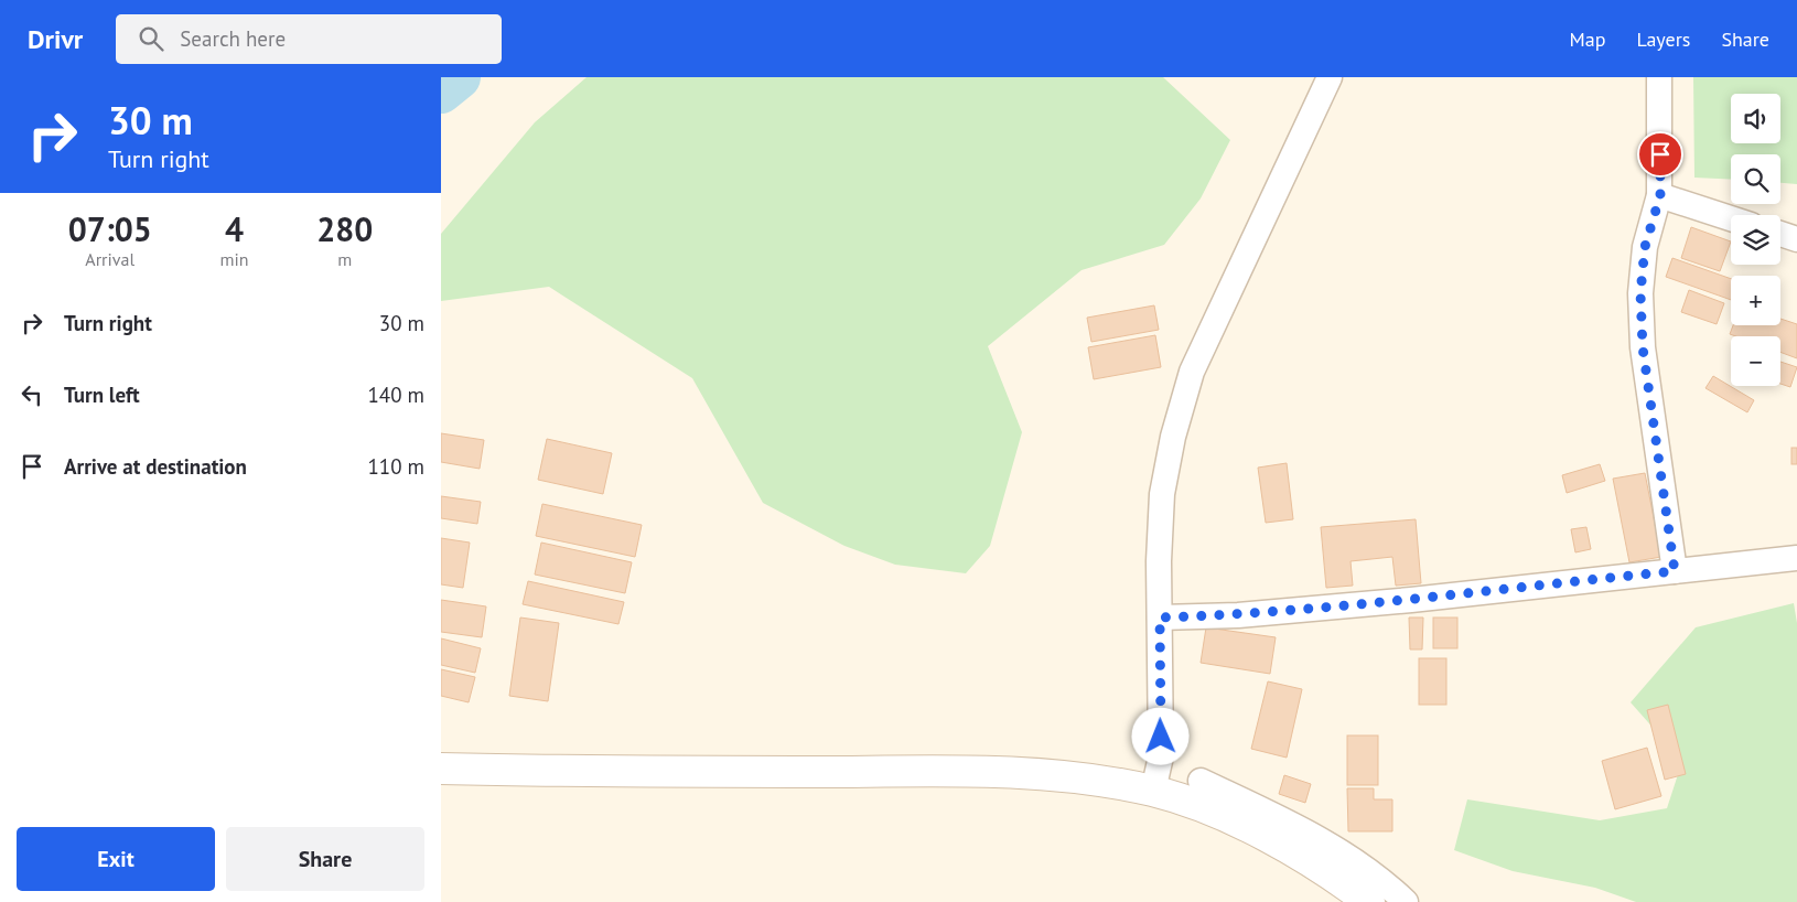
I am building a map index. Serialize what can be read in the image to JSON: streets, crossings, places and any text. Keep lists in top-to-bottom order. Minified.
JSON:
{"page":{"header":"Drivr","search":"Search here","nav":["Map","Layers","Share"],"turn":["30 m","Turn right"],"map_buttons":["+","−"],"eta":["07:05","Arrival","4","min","280","m"],"list":[{"name":"Turn right","value":"30 m"},{"name":"Turn left","value":"140 m"},{"name":"Arrive at destination","value":"110 m"}],"buttons":["Exit","Share"]}}
